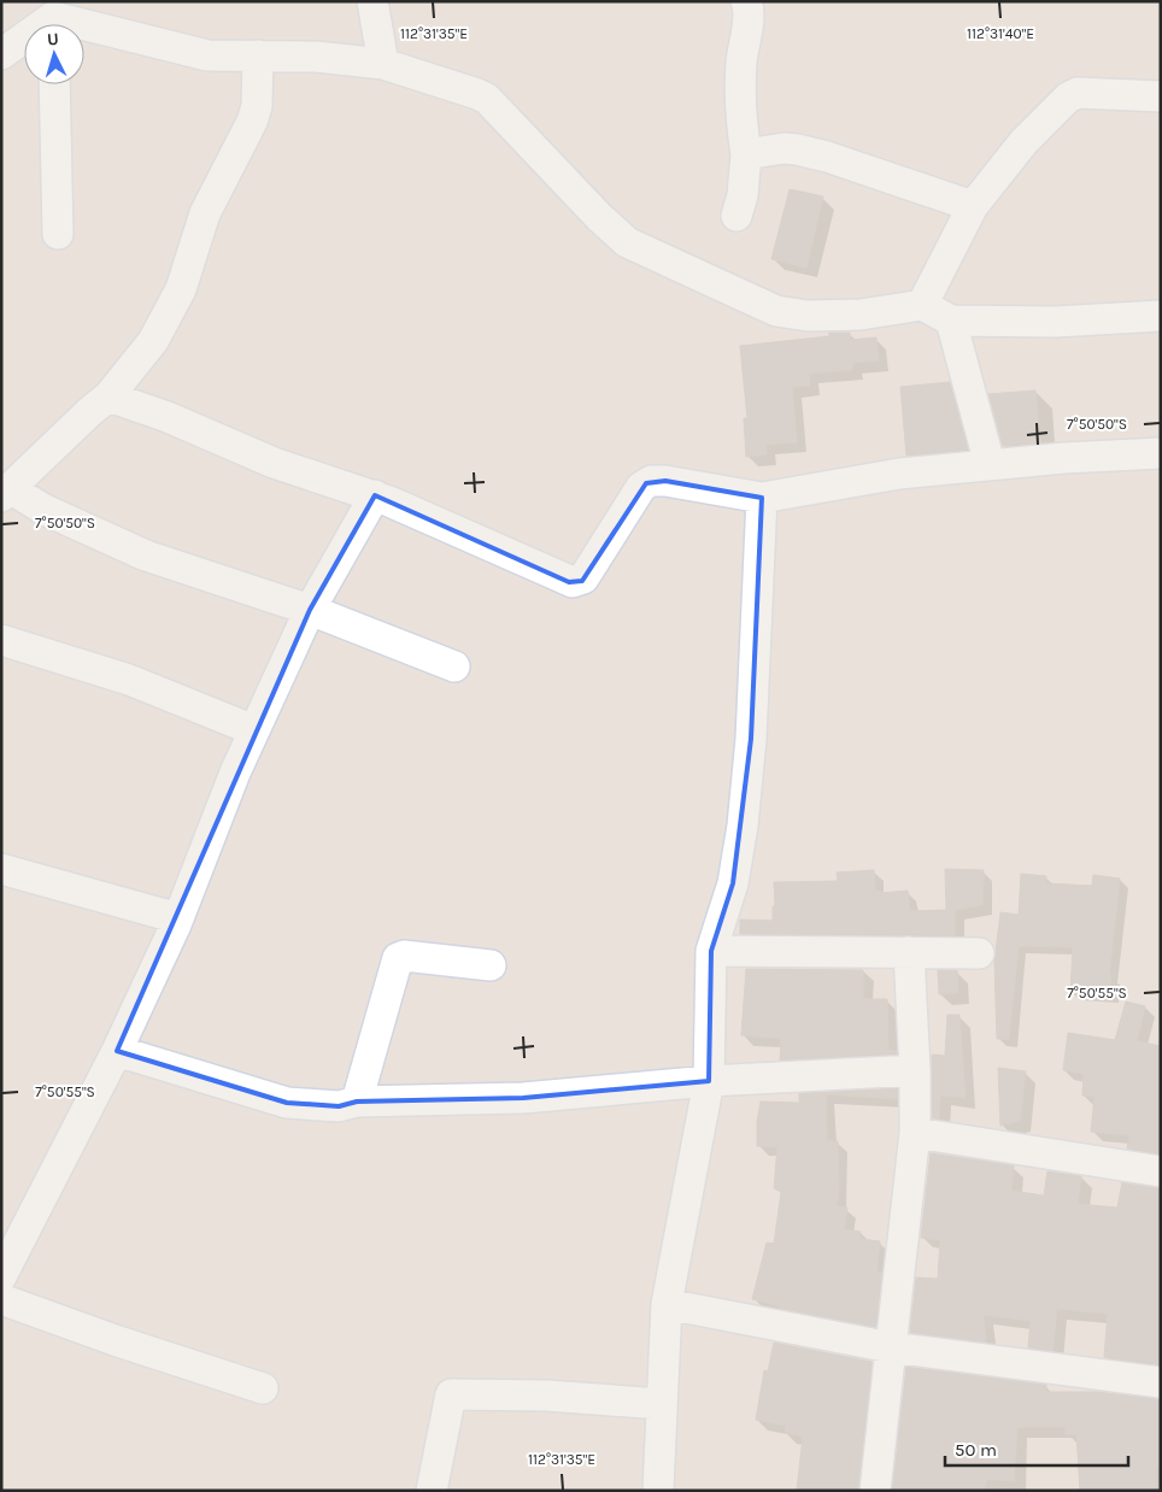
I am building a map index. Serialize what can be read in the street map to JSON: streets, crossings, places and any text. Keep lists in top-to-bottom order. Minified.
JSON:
{"scale_bar":"50 m","north":"top","coordinates":["112°31'35\"E","112°31'40\"E","7°50'50\"S","7°50'55\"S"]}
